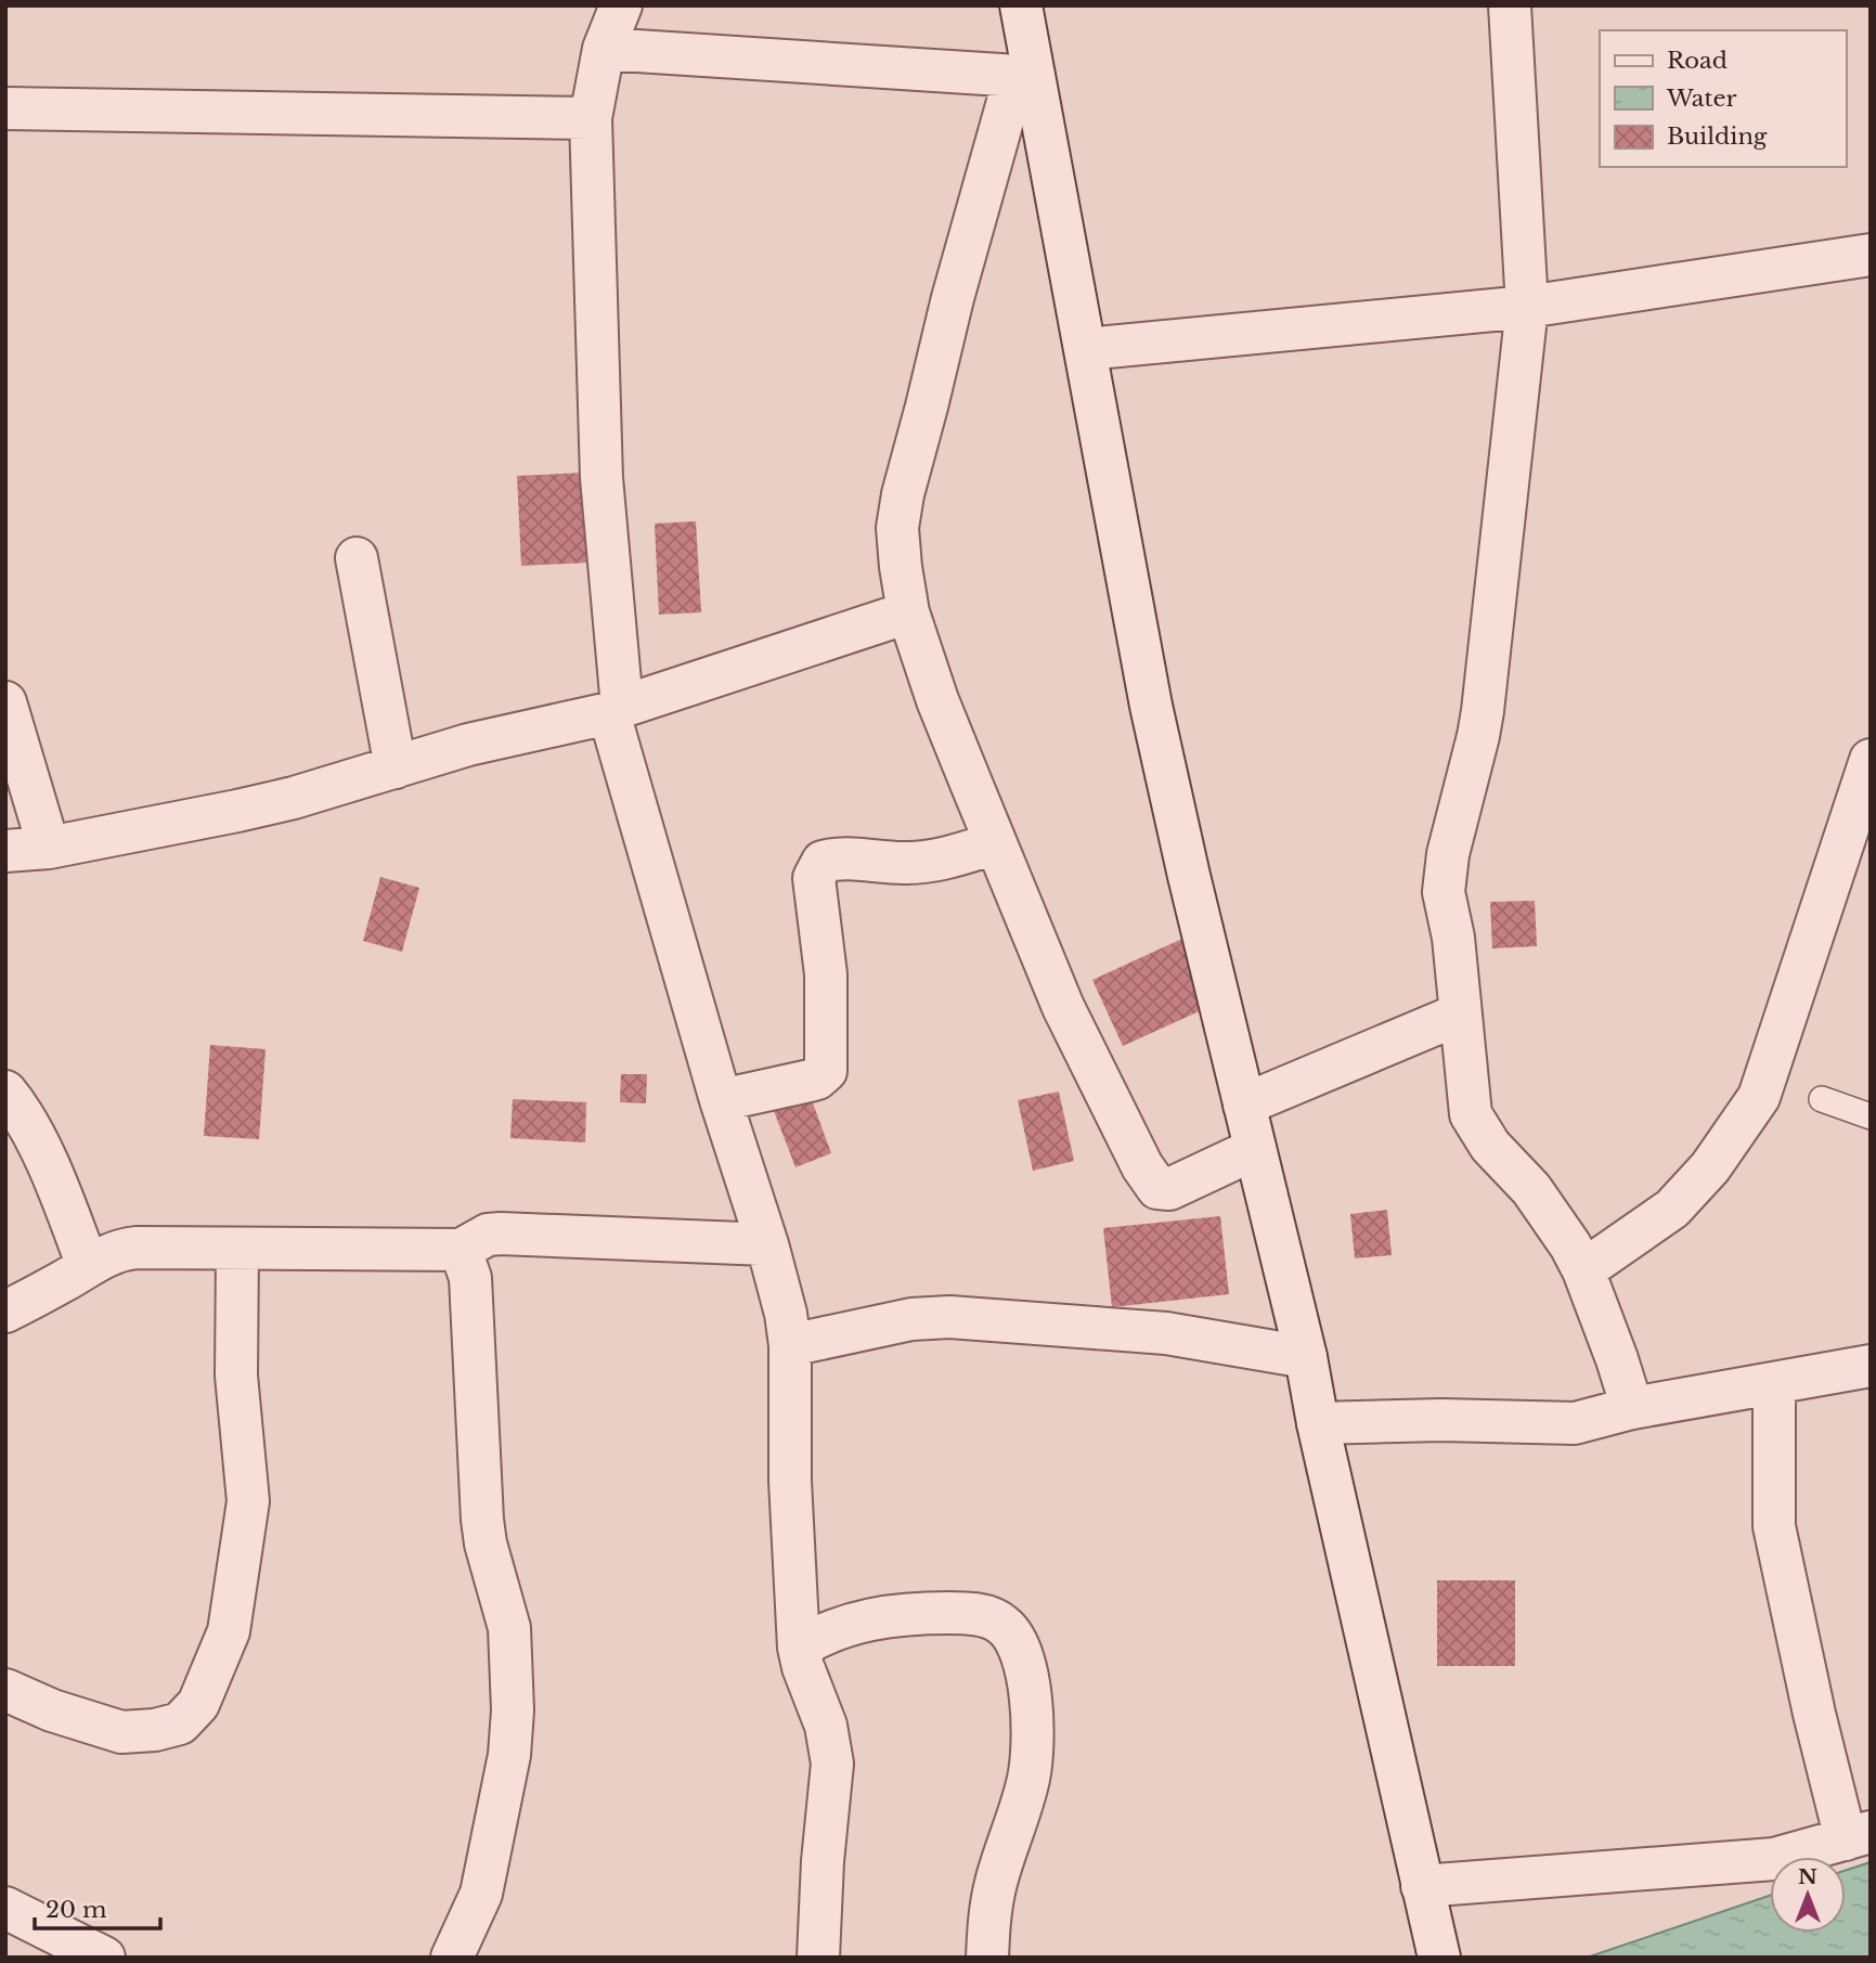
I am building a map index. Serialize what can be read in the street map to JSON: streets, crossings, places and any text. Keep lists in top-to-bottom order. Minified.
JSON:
{"legend":["Road","Water","Building"],"scale_bar":"20 m","north":"top"}
